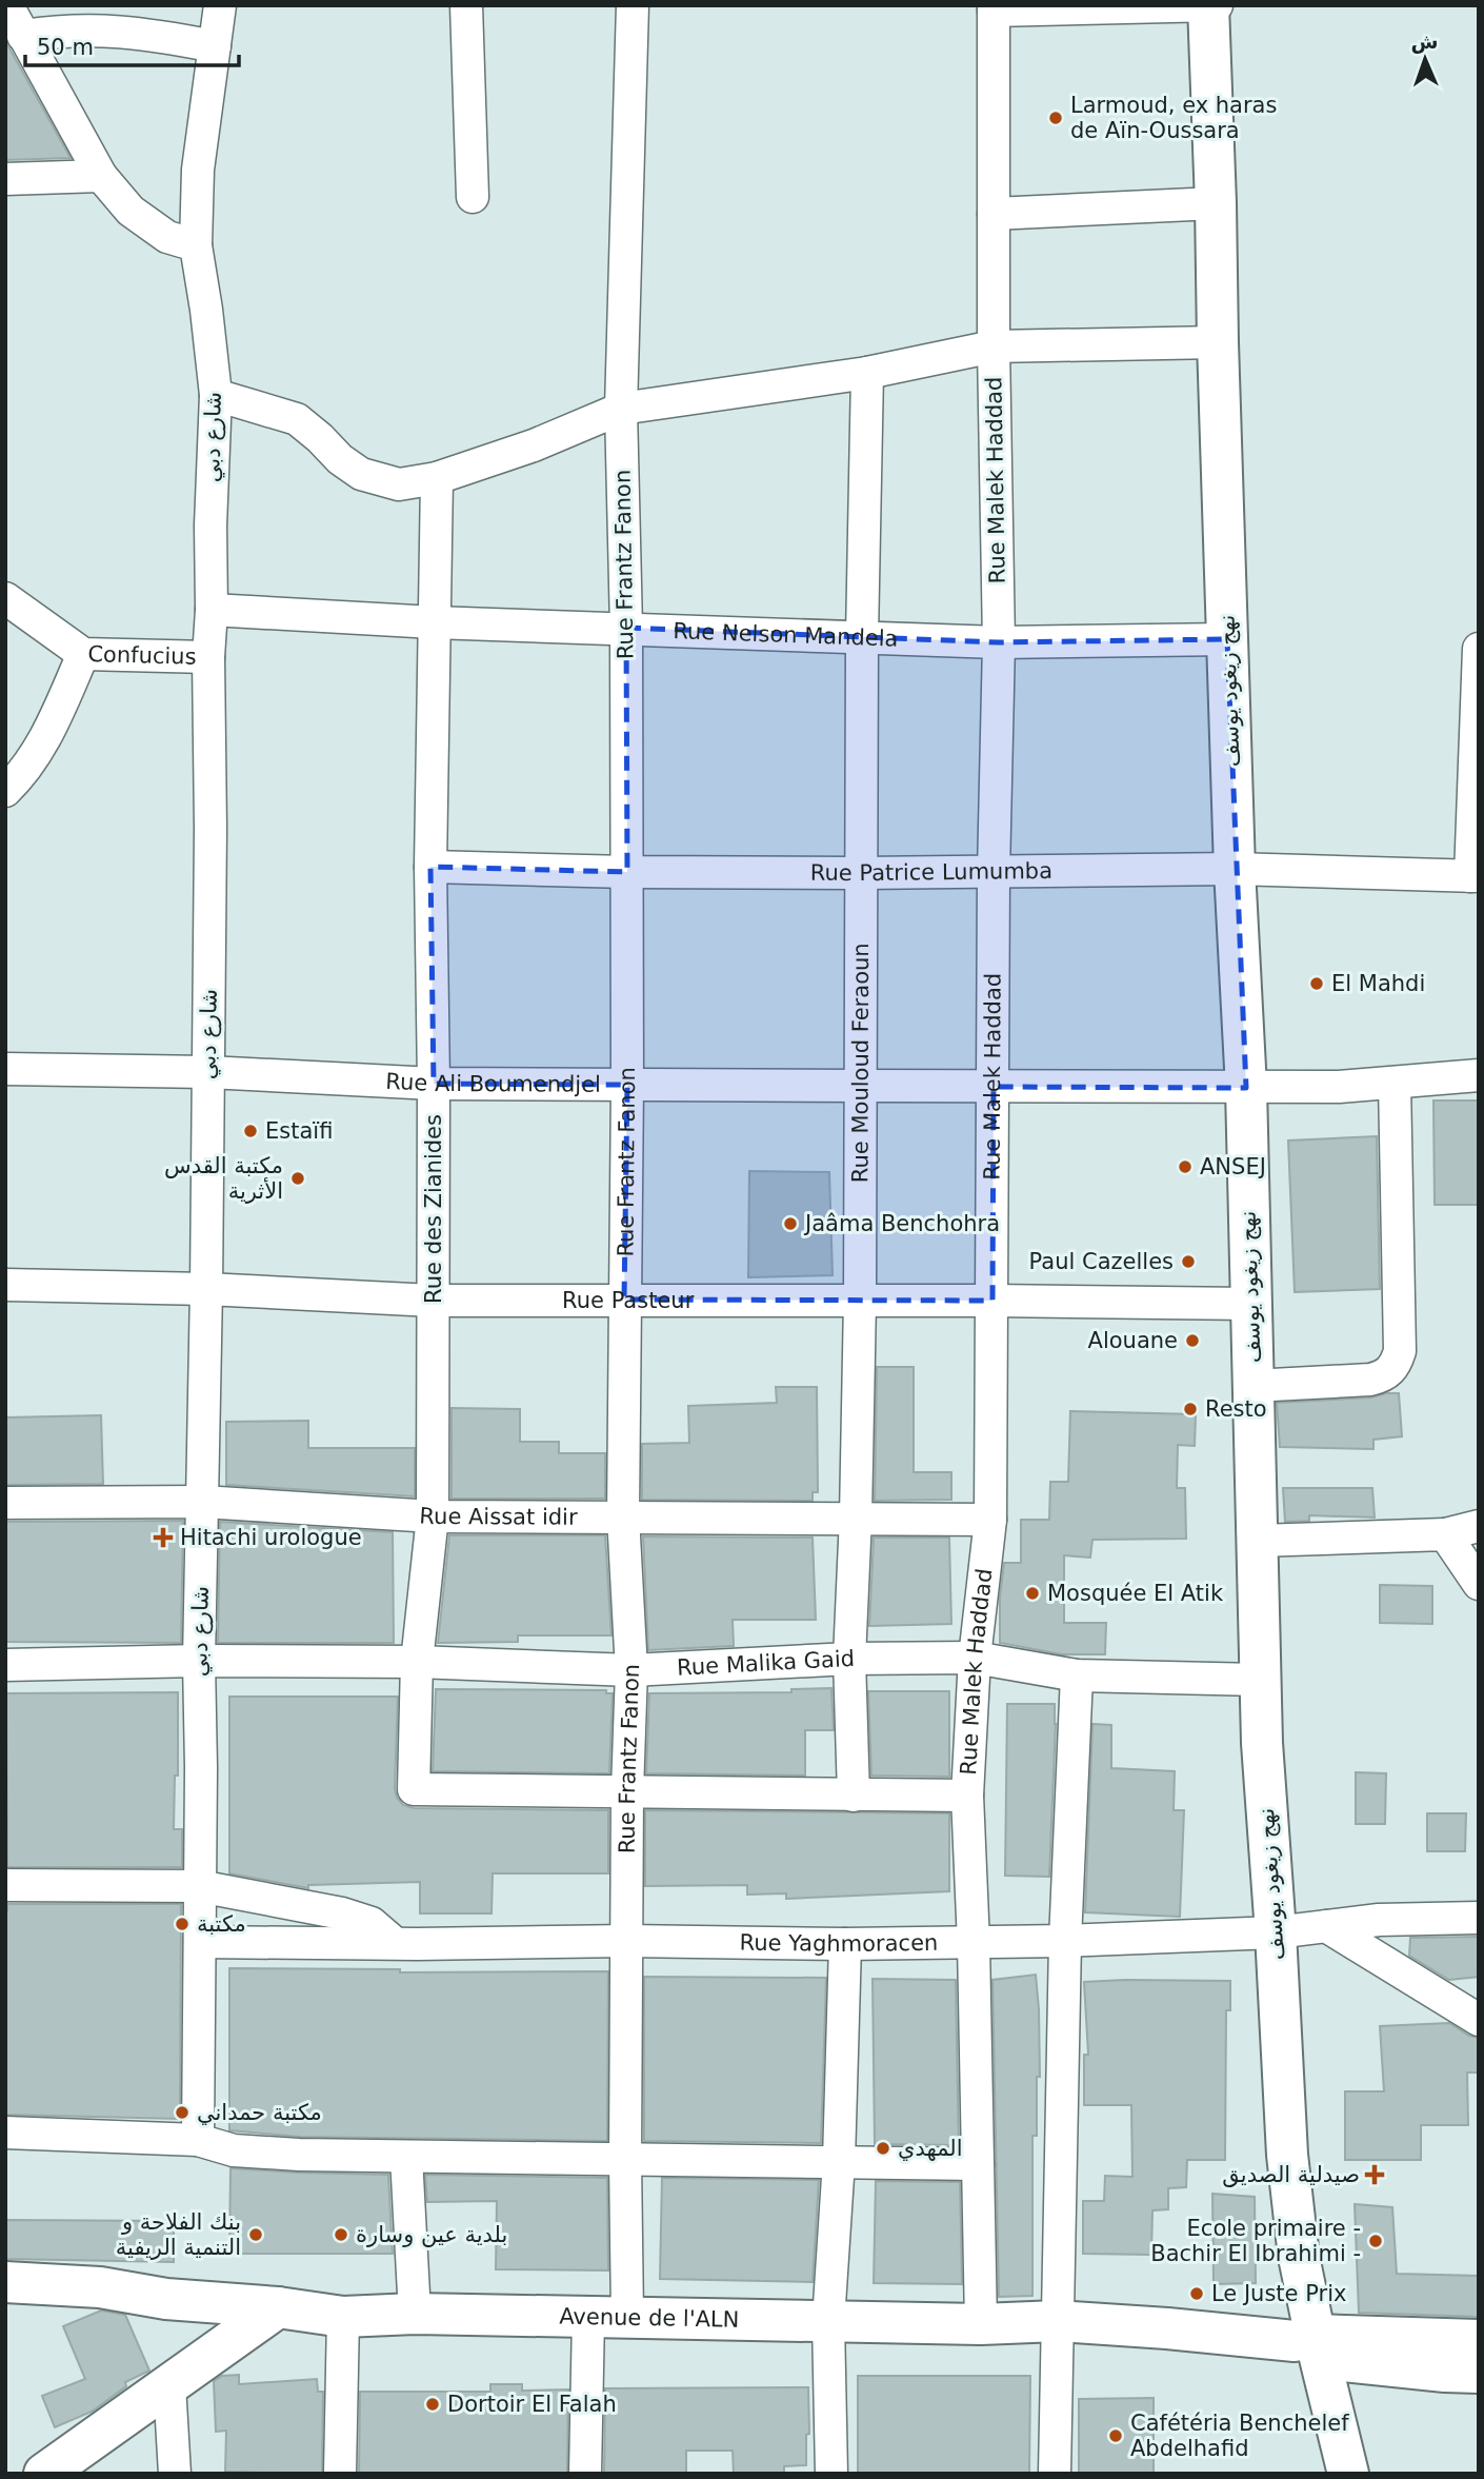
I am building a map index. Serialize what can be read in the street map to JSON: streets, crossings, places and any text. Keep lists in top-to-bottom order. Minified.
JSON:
{"streets":{"main road":["نهج زيغود يوسف","Avenue de l'ALN"],"street":["شارع دبي","Rue Malek Haddad","Rue Frantz Fanon","Rue Nelson Mandela","Confucius","Rue Patrice Lumumba","Rue Mouloud Feraoun","Rue Ali Boumendjel","Rue des Zianides","Rue Pasteur","Rue Aissat idir","Rue Malika Gaid","Rue Yaghmoracen"]},"crossings":[["شارع دبي","Rue Nelson Mandela"],["شارع دبي","Confucius"],["شارع دبي","Rue Ali Boumendjel"],["شارع دبي","Rue Pasteur"],["شارع دبي","Rue Aissat idir"],["شارع دبي","Rue Malika Gaid"],["شارع دبي","Rue Yaghmoracen"],["Rue Malek Haddad","Rue Nelson Mandela"],["Rue Malek Haddad","Rue Patrice Lumumba"],["Rue Malek Haddad","Rue Ali Boumendjel"],["Rue Malek Haddad","Rue Pasteur"],["Rue Malek Haddad","Rue Aissat idir"],["Rue Malek Haddad","Rue Malika Gaid"],["Rue Malek Haddad","Rue Yaghmoracen"],["Rue Malek Haddad","Avenue de l'ALN"],["Rue Frantz Fanon","Rue Nelson Mandela"],["Rue Frantz Fanon","Rue Patrice Lumumba"],["Rue Frantz Fanon","Rue Ali Boumendjel"],["Rue Frantz Fanon","Rue des Zianides"],["Rue Frantz Fanon","Rue Pasteur"],["Rue Frantz Fanon","Rue Aissat idir"],["Rue Frantz Fanon","Rue Malika Gaid"],["Rue Frantz Fanon","Rue Yaghmoracen"],["Rue Frantz Fanon","Avenue de l'ALN"],["Rue Nelson Mandela","نهج زيغود يوسف"],["Rue Nelson Mandela","Rue Mouloud Feraoun"],["Rue Nelson Mandela","Rue des Zianides"],["نهج زيغود يوسف","Rue Patrice Lumumba"],["نهج زيغود يوسف","Rue Ali Boumendjel"],["نهج زيغود يوسف","Rue Pasteur"],["نهج زيغود يوسف","Rue Malika Gaid"],["نهج زيغود يوسف","Rue Yaghmoracen"],["نهج زيغود يوسف","Avenue de l'ALN"],["Rue Patrice Lumumba","Rue Mouloud Feraoun"],["Rue Patrice Lumumba","Rue des Zianides"],["Rue Mouloud Feraoun","Rue Ali Boumendjel"],["Rue Mouloud Feraoun","Rue Pasteur"],["Rue Mouloud Feraoun","Rue Aissat idir"],["Rue Mouloud Feraoun","Rue Malika Gaid"],["Rue Ali Boumendjel","Rue des Zianides"],["Rue des Zianides","Rue Pasteur"],["Rue des Zianides","Rue Aissat idir"],["Rue des Zianides","Rue Malika Gaid"]],"places":{"other":["Larmoud, ex haras de Aïn-Oussara","El Mahdi","Estaïfi","ANSEJ","مكتبة القدس الأثرية","Jaâma Benchohra","Paul Cazelles","Alouane","Resto","Mosquée El Atik","مكتبة","مكتبة حمداني","المهدي","بنك الفلاحة و التنمية الريفية","بلدية عين وسارة","Ecole primaire - Bachir El Ibrahimi -","Le Juste Prix","Dortoir El Falah","Cafétéria Benchelef Abdelhafid"],"health":["Hitachi urologue","صيدلية الصديق"]},"scale_bar":"50 m","north":"top"}
